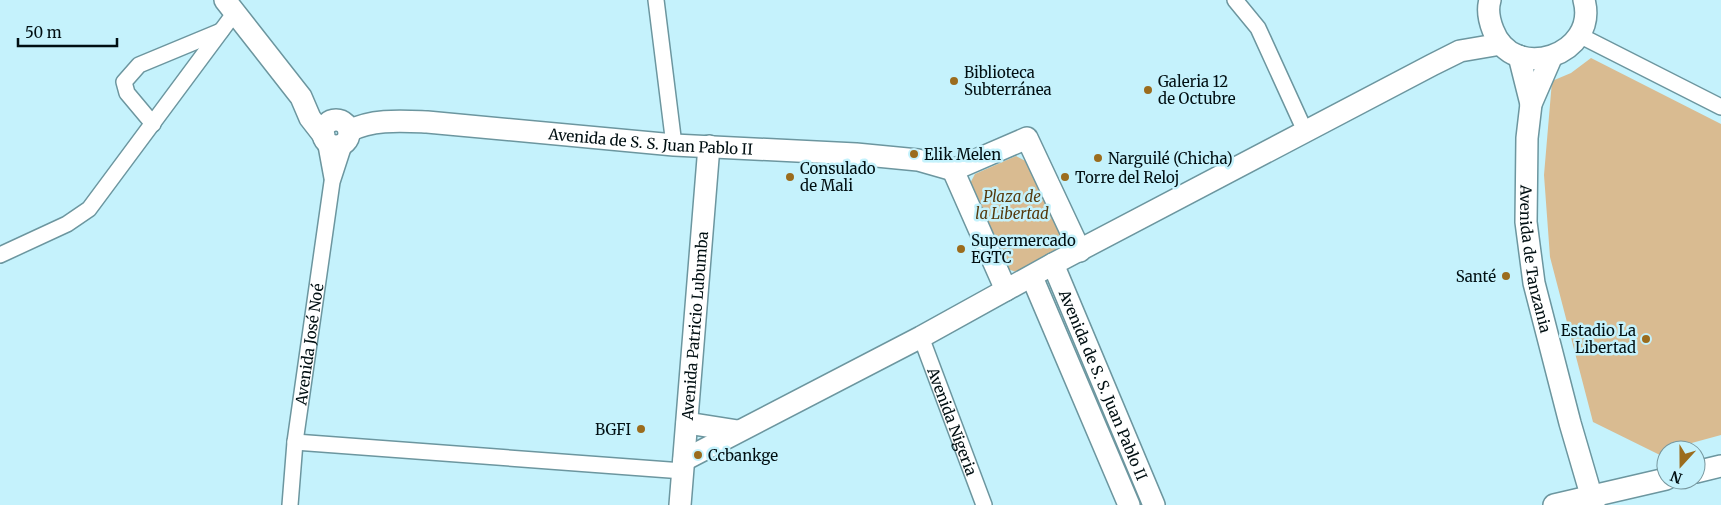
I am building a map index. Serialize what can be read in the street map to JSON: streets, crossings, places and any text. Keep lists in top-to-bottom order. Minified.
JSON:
{"streets":{"street":["Avenida de S. S. Juan Pablo II","Avenida de Tanzania","Avenida Patricio Lubumba","Avenida José Noé","Avenida Nigeria"]},"crossings":[["Avenida de S. S. Juan Pablo II","Avenida Patricio Lubumba"],["Avenida de S. S. Juan Pablo II","Avenida José Noé"]],"parks":["Plaza de la Libertad"],"places":["Biblioteca Subterránea","Galeria 12 de Octubre","Elik Melen","Narguilé (Chicha)","Consulado de Mali","Torre del Reloj","Supermercado EGTC","Santé","Estadio La Libertad","BGFI","Ccbankge"],"scale_bar":"50 m","north":"bottom"}
